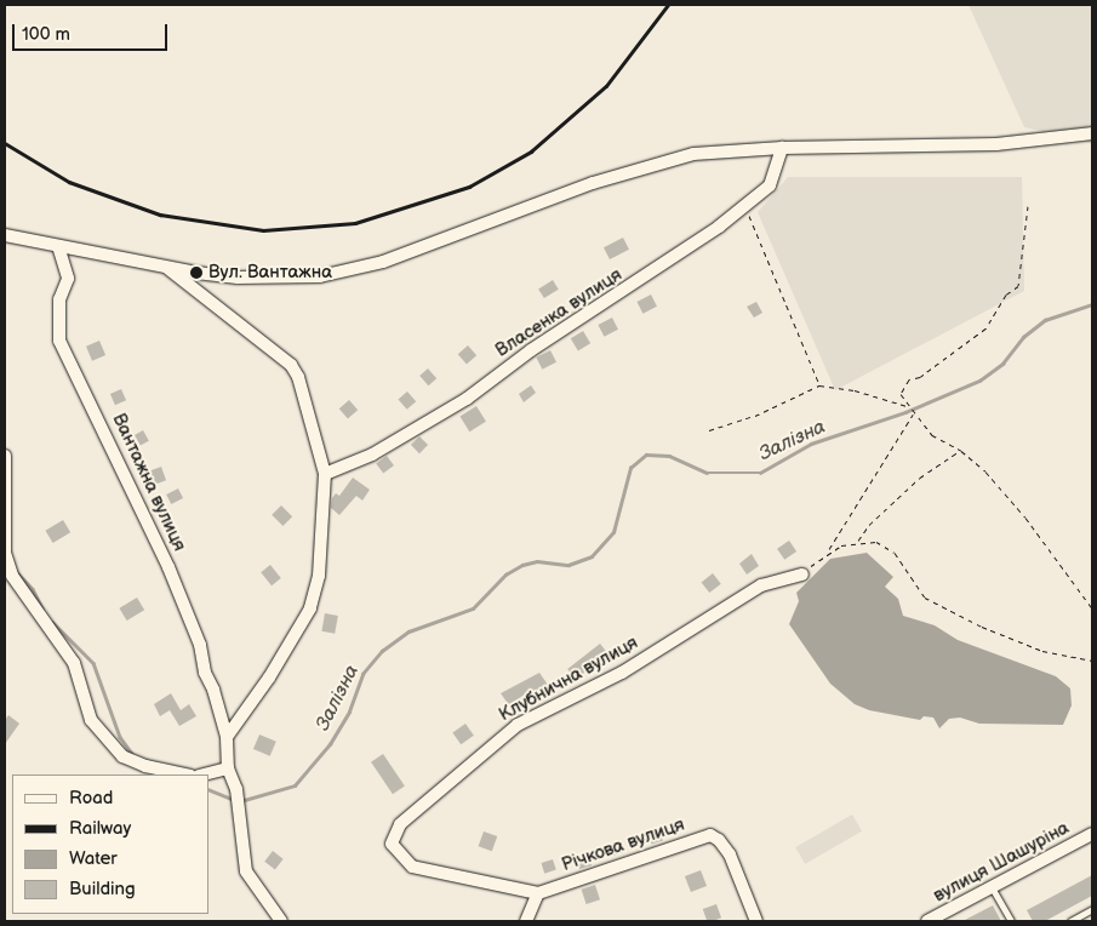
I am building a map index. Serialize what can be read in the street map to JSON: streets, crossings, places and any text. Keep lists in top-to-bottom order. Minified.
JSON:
{"streets":{"street":["Власенка вулиця","Вантажна вулиця","Клубнична вулиця","Річкова вулиця","вулиця Шашуріна"]},"crossings":[["Клубнична вулиця","Річкова вулиця"]],"water":["Залізна"],"places":["Вул. Вантажна"],"legend":["Road","Railway","Water","Building"],"scale_bar":"100 m"}
